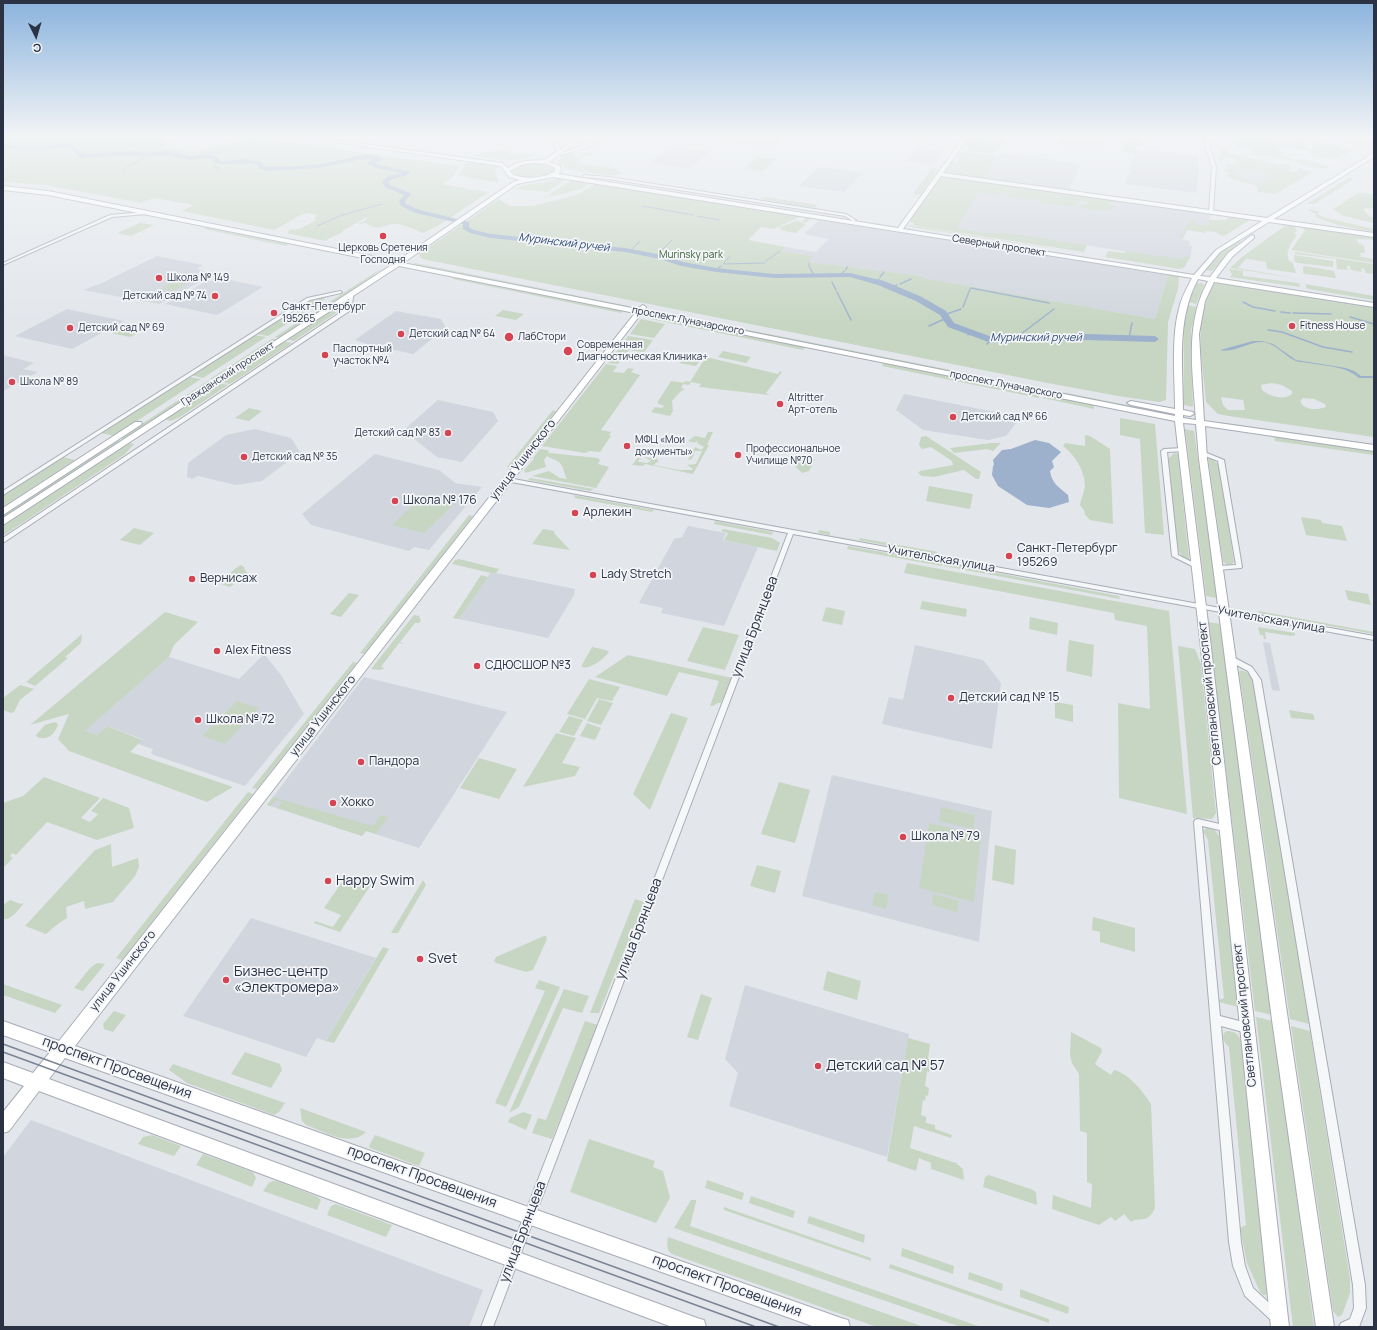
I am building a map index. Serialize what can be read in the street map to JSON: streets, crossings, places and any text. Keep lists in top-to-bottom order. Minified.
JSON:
{"streets":{"main road":["Северный проспект","проспект Луначарского","Гражданский проспект","улица Ушинского","Светлановский проспект","проспект Просвещения"],"street":["Учительская улица","улица Брянцева"]},"crossings":[["Северный проспект","Светлановский проспект"],["проспект Луначарского","Гражданский проспект"],["проспект Луначарского","улица Ушинского"],["проспект Луначарского","Светлановский проспект"],["улица Ушинского","Учительская улица"],["улица Ушинского","проспект Просвещения"],["Учительская улица","улица Брянцева"],["Учительская улица","Светлановский проспект"],["улица Брянцева","проспект Просвещения"]],"water":["Муринский ручей"],"parks":["Murinsky park"],"places":["Церковь Сретения Господня","Школа № 149","Детский сад № 74","Санкт-Петербург 195265","Fitness House","Детский сад № 69","Детский сад № 64","ЛабСтори","Современная Диагностическая Клиника+","Паспортный участок №4","Школа № 89","Altritter Арт-отель","Детский сад № 66","Детский сад № 83","МФЦ «Мои документы»","Профессиональное Училище №70","Детский сад № 35","Школа № 176","Арлекин","Санкт-Петербург 195269","Lady Stretch","Вернисаж","Alex Fitness","СДЮСШОР №3","Детский сад № 15","Школа № 72","Пандора","Хокко","Школа № 79","Happy Swim","Svet","Бизнес-центр «Электромера»","Детский сад № 57"],"north":"bottom"}
